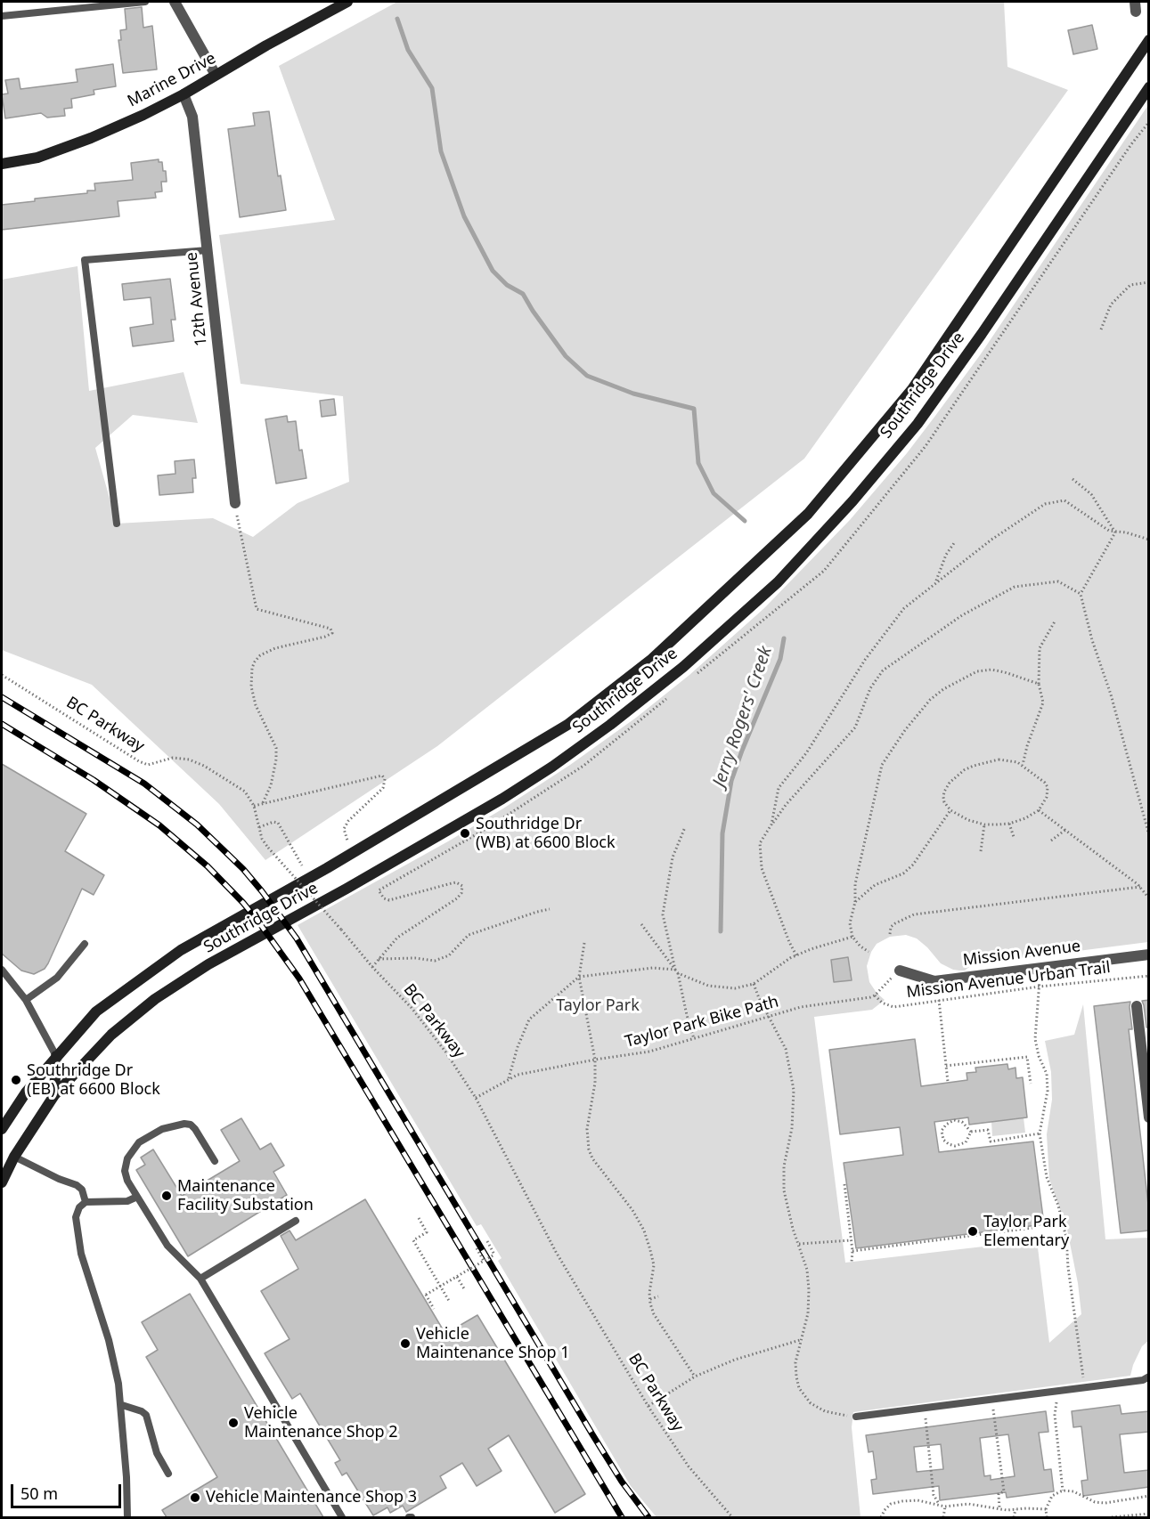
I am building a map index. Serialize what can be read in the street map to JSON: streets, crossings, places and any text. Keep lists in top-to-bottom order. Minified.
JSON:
{"streets":{"main road":["Marine Drive","Southridge Drive"],"street":["12th Avenue","Mission Avenue"],"path":["BC Parkway","Mission Avenue Urban Trail","Taylor Park Bike Path"]},"crossings":[["Marine Drive","12th Avenue"],["BC Parkway","Taylor Park Bike Path"],["Mission Avenue Urban Trail","Taylor Park Bike Path"]],"water":["Jerry Rogers' Creek"],"parks":["Taylor Park"],"places":["Southridge Dr (WB) at 6600 Block","Southridge Dr (EB) at 6600 Block","Maintenance Facility Substation","Taylor Park Elementary","Vehicle Maintenance Shop 1","Vehicle Maintenance Shop 2","Vehicle Maintenance Shop 3"],"scale_bar":"50 m"}
